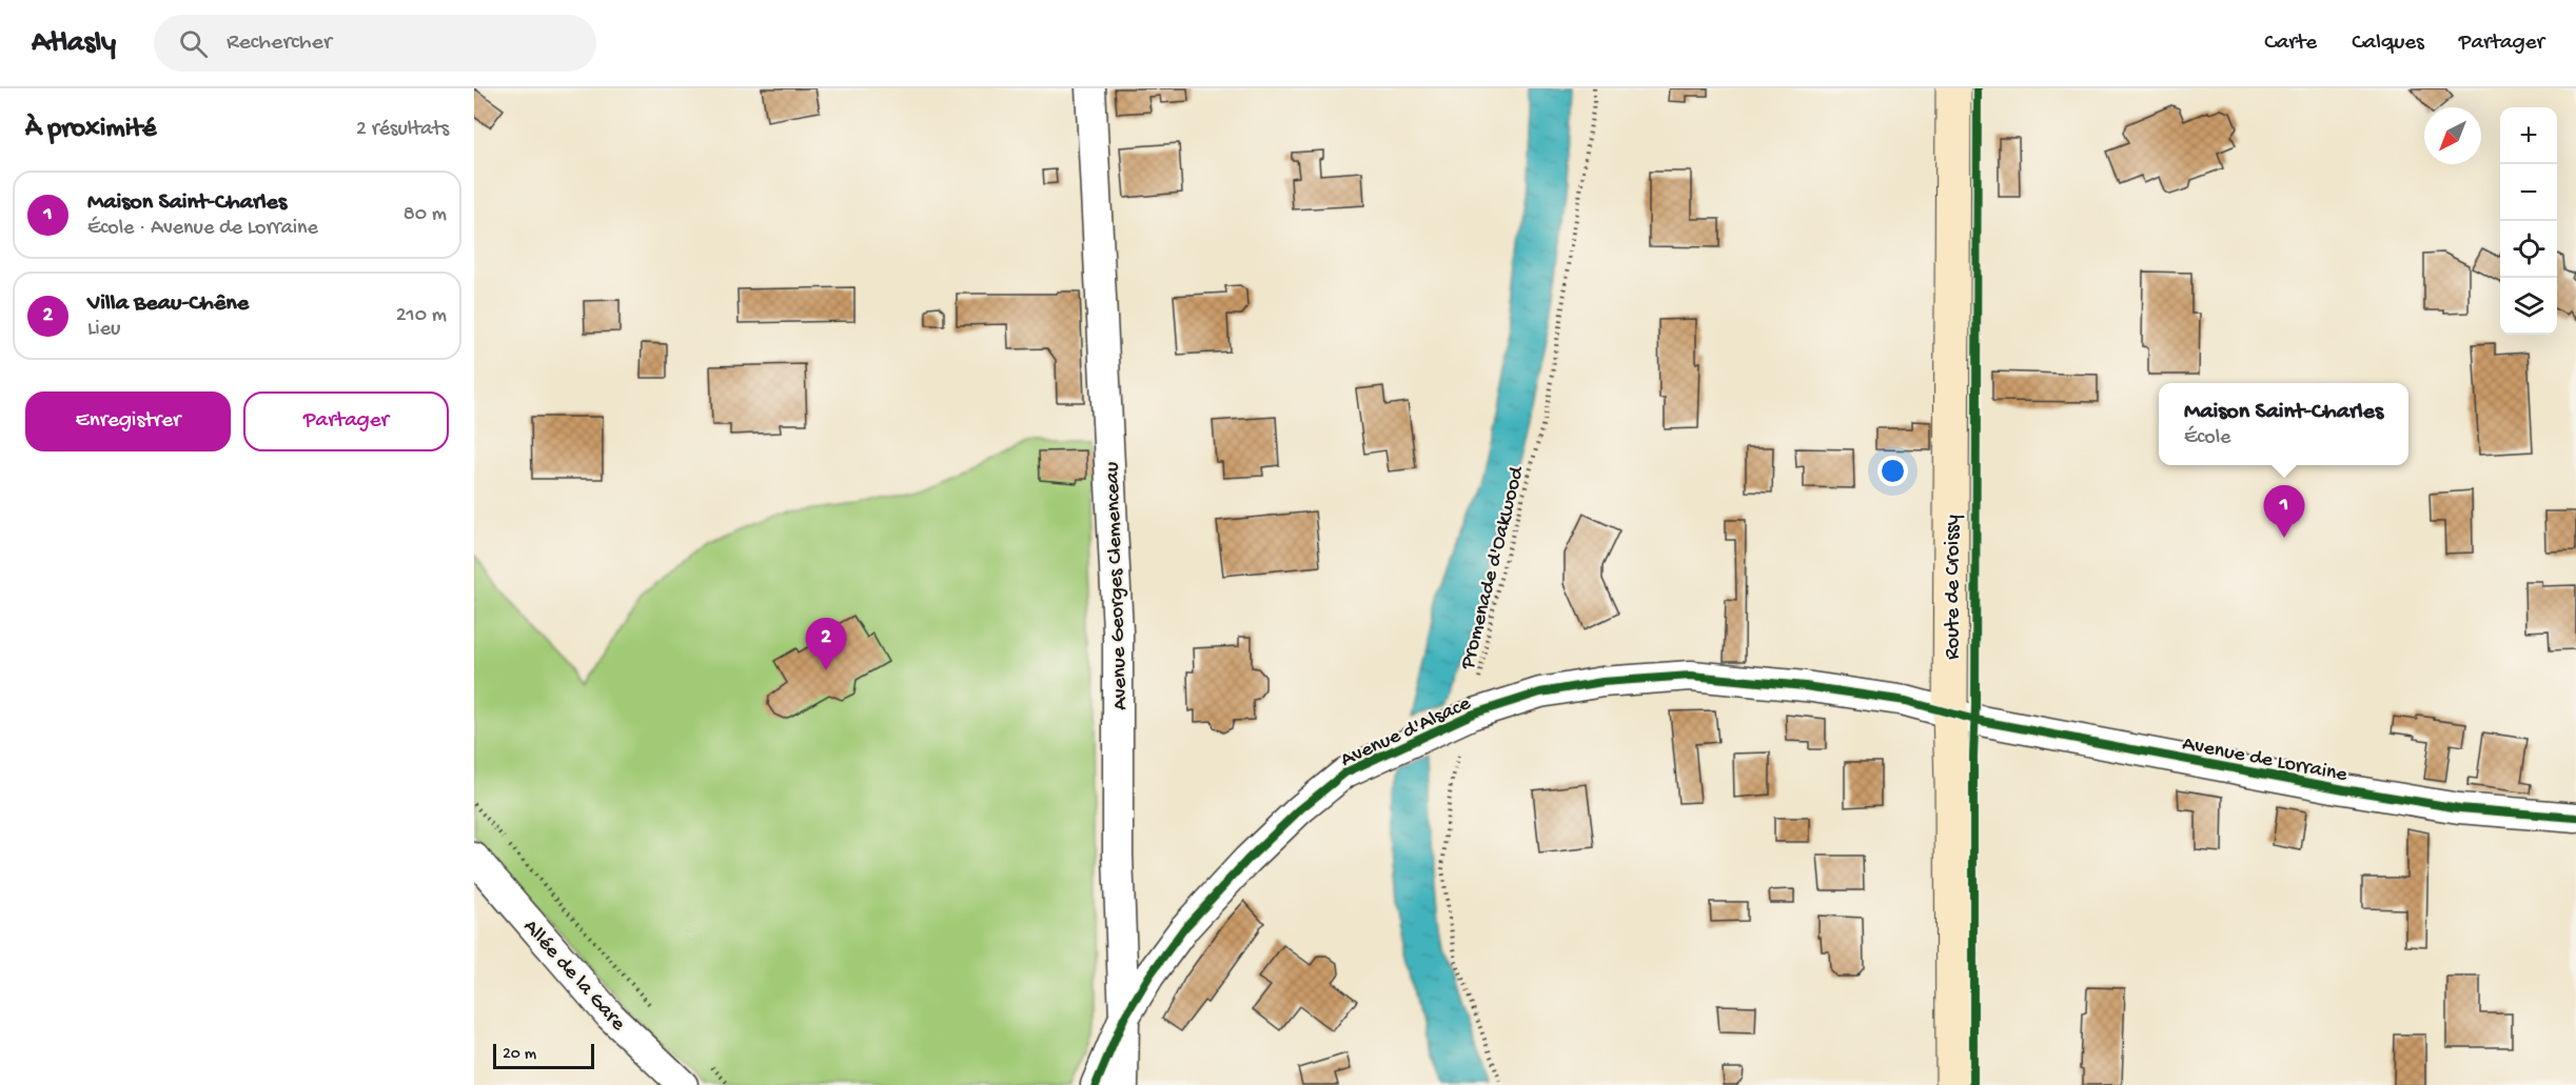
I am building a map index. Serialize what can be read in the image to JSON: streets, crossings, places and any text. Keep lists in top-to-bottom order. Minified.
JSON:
{"streets":{"main road":["Route de Croissy"],"street":["Avenue Georges Clemenceau","Avenue d'Alsace","Avenue de Lorraine","Allée de la Gare"],"path":["Promenade d'Oakwood"]},"crossings":[["Promenade d'Oakwood","Avenue d'Alsace"],["Avenue Georges Clemenceau","Avenue d'Alsace"],["Route de Croissy","Avenue d'Alsace"],["Route de Croissy","Avenue de Lorraine"],["Avenue d'Alsace","Avenue de Lorraine"]],"scale_bar":"20 m","north":"bottom left","page":{"header":"Atlasly","search":"Rechercher","nav":["Carte","Calques","Partager"],"heading":["À proximité","2 résultats"],"map_buttons":["+","−"],"list":[{"mark":"1","name":"Maison Saint-Charles","note":"École · Avenue de Lorraine","value":"80 m"},{"mark":"2","name":"Villa Beau-Chêne","note":"Lieu","value":"210 m"}],"buttons":["Enregistrer","Partager"],"popup":["Maison Saint-Charles","École"],"pins":["1","2"],"scale":"20 m"}}
